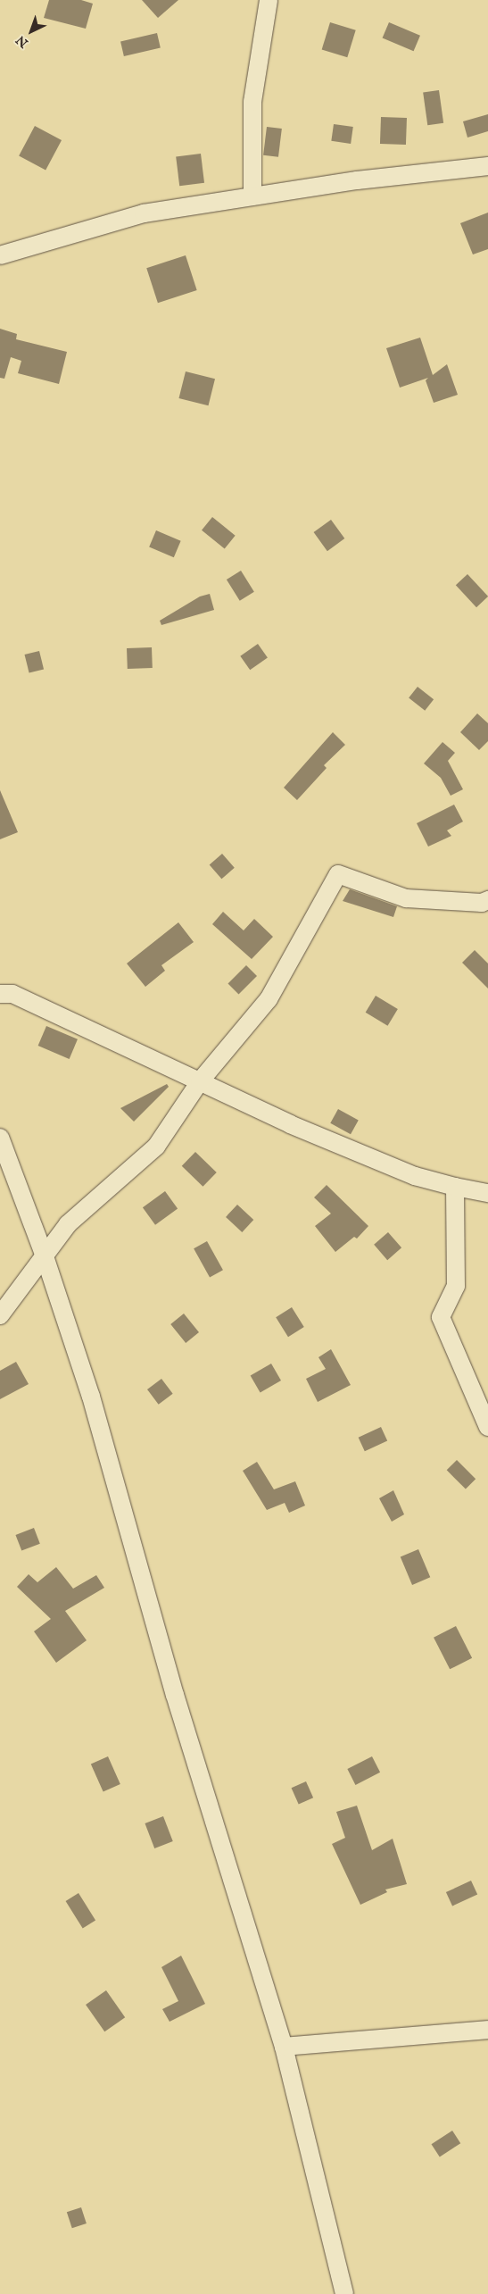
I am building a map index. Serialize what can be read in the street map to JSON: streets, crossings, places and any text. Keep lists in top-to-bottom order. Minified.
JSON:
{"north":"bottom left"}
